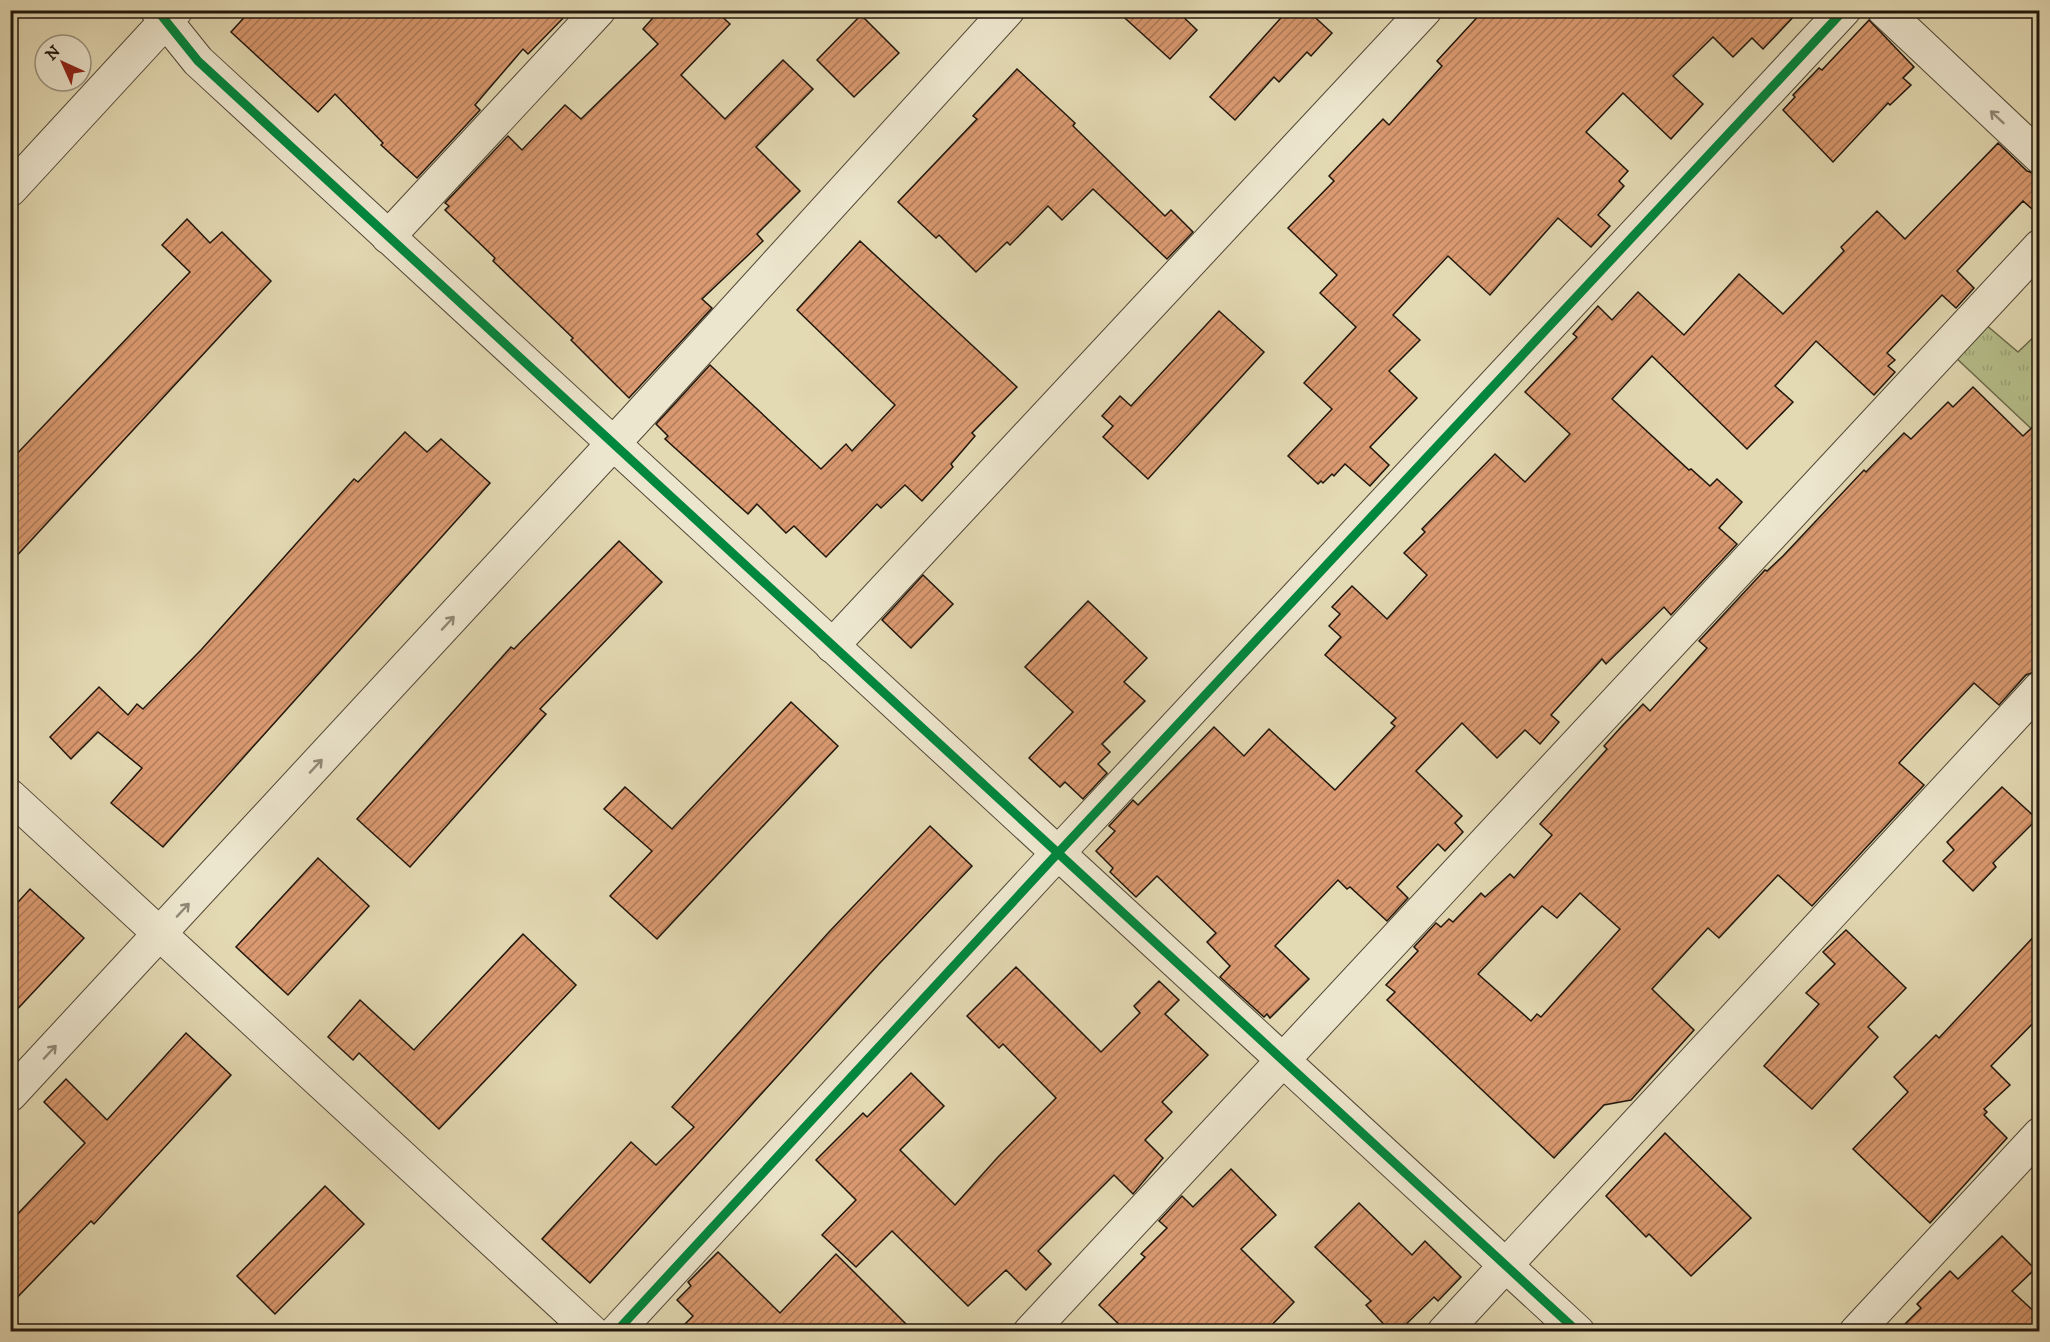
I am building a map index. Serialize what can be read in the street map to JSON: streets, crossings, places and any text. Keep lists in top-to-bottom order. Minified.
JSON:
{"north":"top left"}
